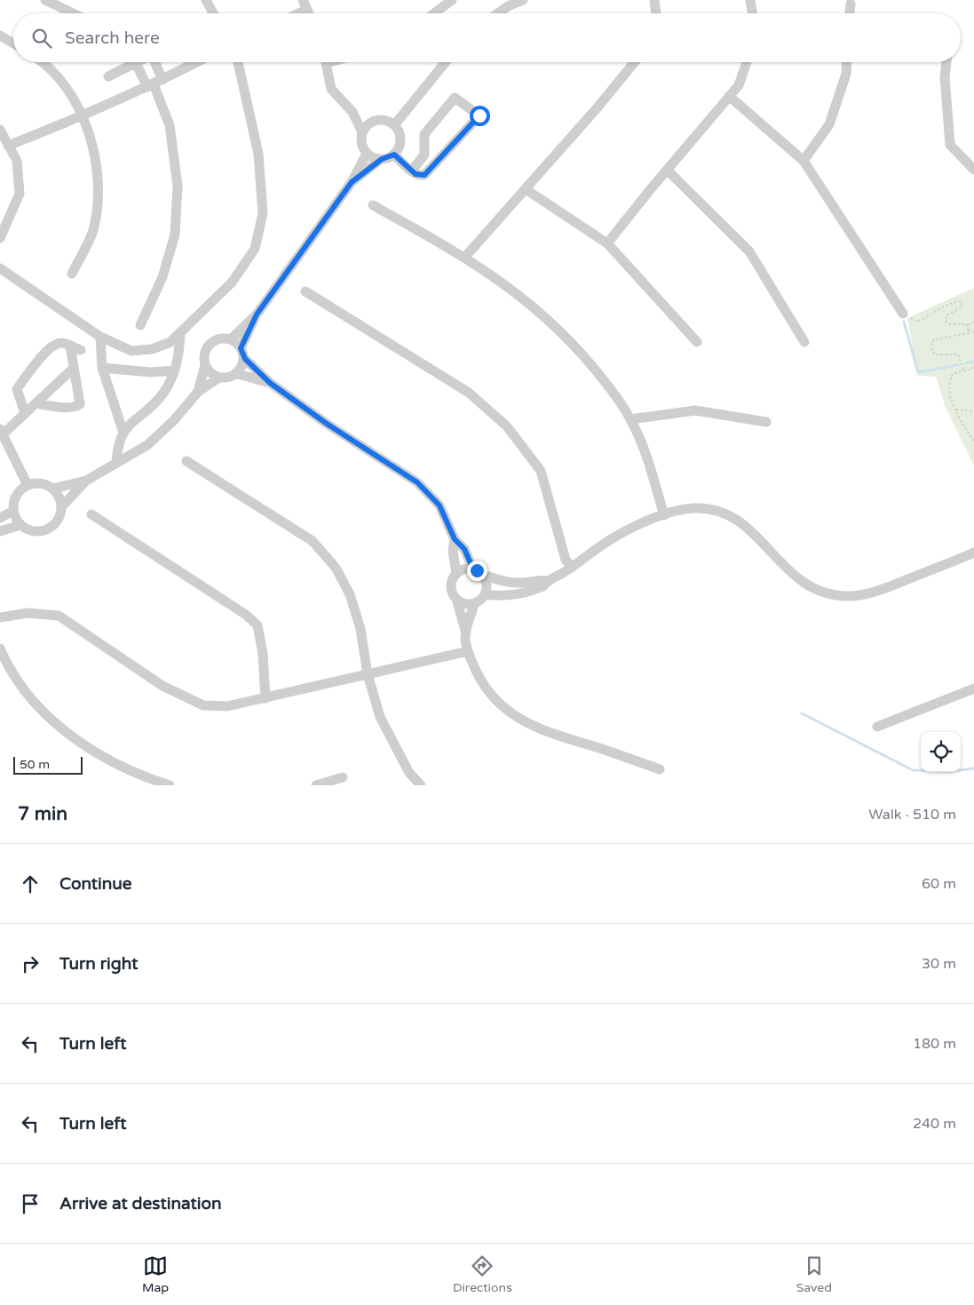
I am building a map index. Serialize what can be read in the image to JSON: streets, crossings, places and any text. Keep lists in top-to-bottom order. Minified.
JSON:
{"scale_bar":"50 m","page":{"search":"Search here","scale":"50 m","heading":["7 min","Walk · 510 m"],"list":[["Continue","60 m"],["Turn right","30 m"],["Turn left","180 m"],["Turn left","240 m"],"Arrive at destination"],"nav":["Map","Directions","Saved"]}}
